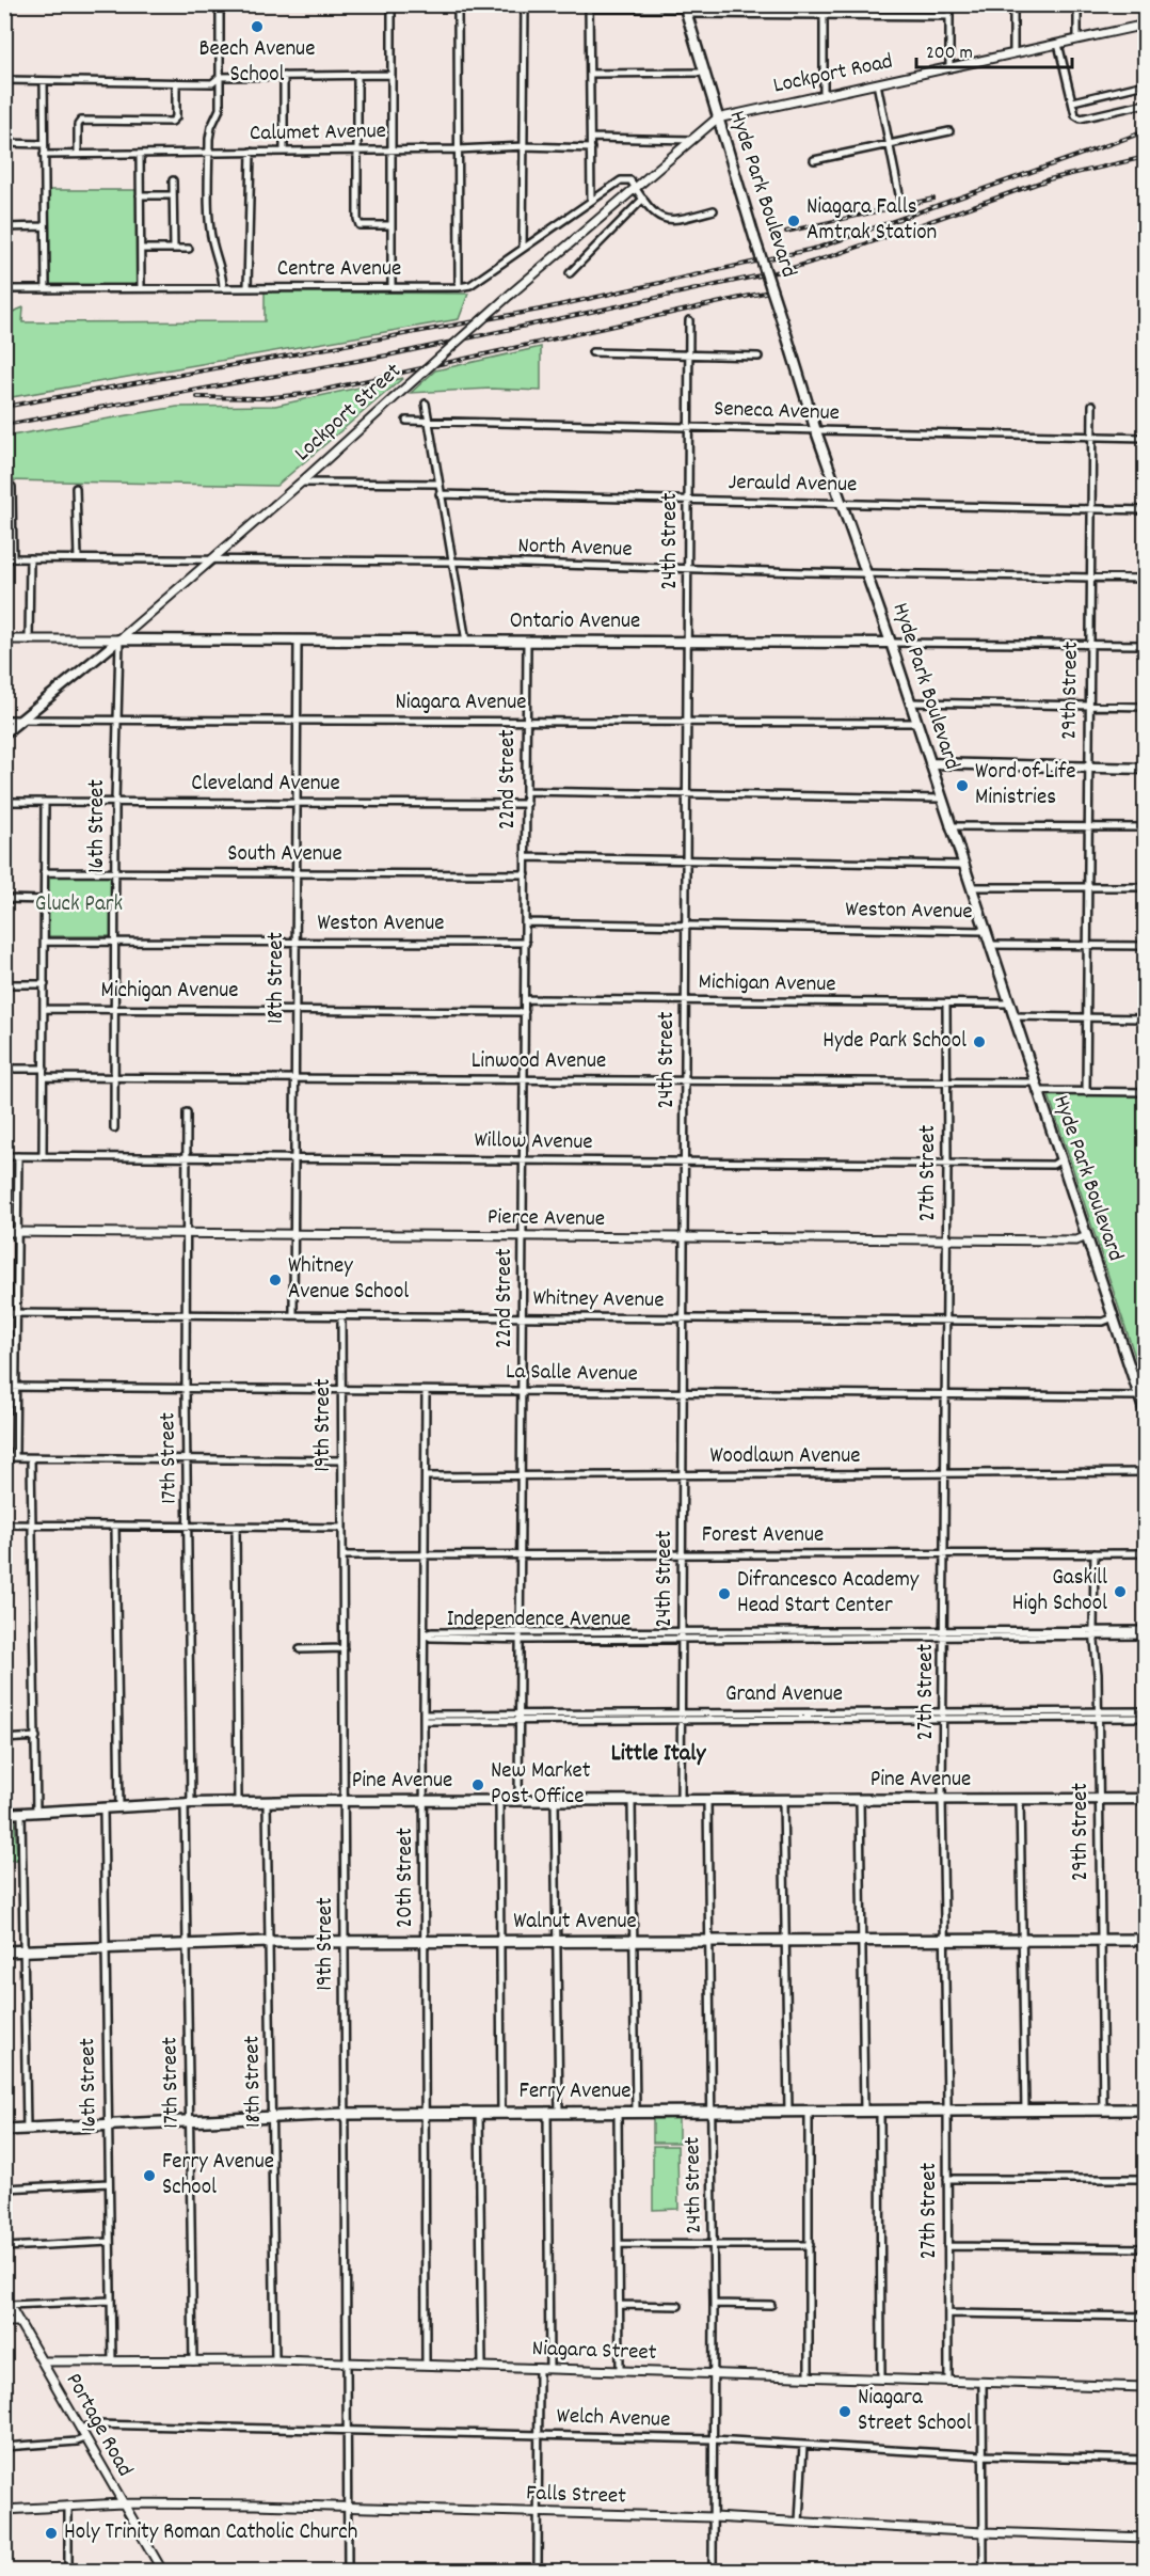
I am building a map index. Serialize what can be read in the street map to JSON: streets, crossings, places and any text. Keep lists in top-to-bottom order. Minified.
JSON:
{"streets":{"main road":["Hyde Park Boulevard","Lockport Street","Ontario Avenue","Pine Avenue","Walnut Avenue","Ferry Avenue"],"street":["Lockport Road","Calumet Avenue","Centre Avenue","Seneca Avenue","Jerauld Avenue","24th Street","North Avenue","29th Street","Niagara Avenue","22nd Street","Cleveland Avenue","16th Street","South Avenue","Weston Avenue","18th Street","Michigan Avenue","Linwood Avenue","Willow Avenue","27th Street","Pierce Avenue","Whitney Avenue","La Salle Avenue","19th Street","Woodlawn Avenue","17th Street","Forest Avenue","Independence Avenue","20th Street","Niagara Street","Welch Avenue","Portage Road","Falls Street"]},"crossings":[["Lockport Road","Hyde Park Boulevard"],["Lockport Road","Lockport Street"],["Hyde Park Boulevard","Seneca Avenue"],["Hyde Park Boulevard","Lockport Street"],["Hyde Park Boulevard","Jerauld Avenue"],["Hyde Park Boulevard","North Avenue"],["Hyde Park Boulevard","Ontario Avenue"],["Hyde Park Boulevard","Niagara Avenue"],["Hyde Park Boulevard","Weston Avenue"],["Hyde Park Boulevard","Michigan Avenue"],["Hyde Park Boulevard","Linwood Avenue"],["Hyde Park Boulevard","Willow Avenue"],["Hyde Park Boulevard","Pierce Avenue"],["Hyde Park Boulevard","Whitney Avenue"],["Hyde Park Boulevard","La Salle Avenue"],["Centre Avenue","Lockport Street"],["Seneca Avenue","24th Street"],["Seneca Avenue","29th Street"],["Lockport Street","North Avenue"],["Lockport Street","Ontario Avenue"],["Lockport Street","Niagara Avenue"],["Lockport Street","16th Street"],["Jerauld Avenue","24th Street"],["Jerauld Avenue","29th Street"],["24th Street","North Avenue"],["24th Street","Ontario Avenue"],["24th Street","Niagara Avenue"],["24th Street","Weston Avenue"],["24th Street","Michigan Avenue"],["24th Street","Linwood Avenue"],["24th Street","Willow Avenue"],["24th Street","Pierce Avenue"],["24th Street","Whitney Avenue"],["24th Street","La Salle Avenue"],["24th Street","Woodlawn Avenue"],["24th Street","Forest Avenue"],["24th Street","Independence Avenue"],["24th Street","Pine Avenue"],["24th Street","Walnut Avenue"],["24th Street","Ferry Avenue"],["24th Street","Niagara Street"],["24th Street","Welch Avenue"],["24th Street","Falls Street"],["North Avenue","29th Street"],["Ontario Avenue","29th Street"],["Ontario Avenue","22nd Street"],["Ontario Avenue","16th Street"],["Ontario Avenue","18th Street"],["29th Street","Weston Avenue"],["29th Street","Linwood Avenue"],["29th Street","Forest Avenue"],["29th Street","Independence Avenue"],["29th Street","Pine Avenue"],["29th Street","Walnut Avenue"],["29th Street","Ferry Avenue"],["Niagara Avenue","22nd Street"],["Niagara Avenue","16th Street"],["Niagara Avenue","18th Street"],["22nd Street","Cleveland Avenue"],["22nd Street","South Avenue"],["22nd Street","Weston Avenue"],["22nd Street","Michigan Avenue"],["22nd Street","Linwood Avenue"],["22nd Street","Willow Avenue"],["22nd Street","Pierce Avenue"],["22nd Street","Whitney Avenue"],["22nd Street","La Salle Avenue"],["22nd Street","Woodlawn Avenue"],["22nd Street","Forest Avenue"],["22nd Street","Independence Avenue"],["22nd Street","Pine Avenue"],["Cleveland Avenue","16th Street"],["Cleveland Avenue","18th Street"],["16th Street","South Avenue"],["16th Street","Weston Avenue"],["16th Street","Michigan Avenue"],["16th Street","Linwood Avenue"],["16th Street","Pine Avenue"],["16th Street","Walnut Avenue"],["16th Street","Ferry Avenue"],["16th Street","Niagara Street"],["South Avenue","18th Street"],["Weston Avenue","18th Street"],["18th Street","Michigan Avenue"],["18th Street","Linwood Avenue"],["18th Street","Willow Avenue"],["18th Street","Pierce Avenue"],["18th Street","Whitney Avenue"],["18th Street","Pine Avenue"],["18th Street","Walnut Avenue"],["18th Street","Ferry Avenue"],["18th Street","Niagara Street"],["Michigan Avenue","27th Street"],["Linwood Avenue","27th Street"],["Willow Avenue","27th Street"],["Willow Avenue","17th Street"],["27th Street","Pierce Avenue"],["27th Street","Whitney Avenue"],["27th Street","La Salle Avenue"],["27th Street","Woodlawn Avenue"],["27th Street","Forest Avenue"],["27th Street","Independence Avenue"],["27th Street","Pine Avenue"],["27th Street","Walnut Avenue"],["27th Street","Ferry Avenue"],["27th Street","Niagara Street"],["Pierce Avenue","17th Street"],["Whitney Avenue","19th Street"],["Whitney Avenue","17th Street"],["La Salle Avenue","19th Street"],["La Salle Avenue","17th Street"],["La Salle Avenue","20th Street"],["19th Street","Forest Avenue"],["19th Street","Pine Avenue"],["19th Street","Walnut Avenue"],["19th Street","Ferry Avenue"],["19th Street","Niagara Street"],["19th Street","Welch Avenue"],["19th Street","Falls Street"],["Woodlawn Avenue","20th Street"],["17th Street","Pine Avenue"],["17th Street","Walnut Avenue"],["17th Street","Ferry Avenue"],["17th Street","Niagara Street"],["Forest Avenue","20th Street"],["Independence Avenue","20th Street"],["Pine Avenue","20th Street"],["20th Street","Walnut Avenue"],["20th Street","Ferry Avenue"],["20th Street","Niagara Street"],["Niagara Street","Portage Road"],["Welch Avenue","Portage Road"],["Portage Road","Falls Street"]],"districts":["Little Italy"],"parks":["Gluck Park"],"places":["Beech Avenue School","Niagara Falls Amtrak Station","Word of Life Ministries","Hyde Park School","Whitney Avenue School","Gaskill High School","Difrancesco Academy Head Start Center","New Market Post Office","Ferry Avenue School","Niagara Street School","Holy Trinity Roman Catholic Church"],"scale_bar":"200 m"}
